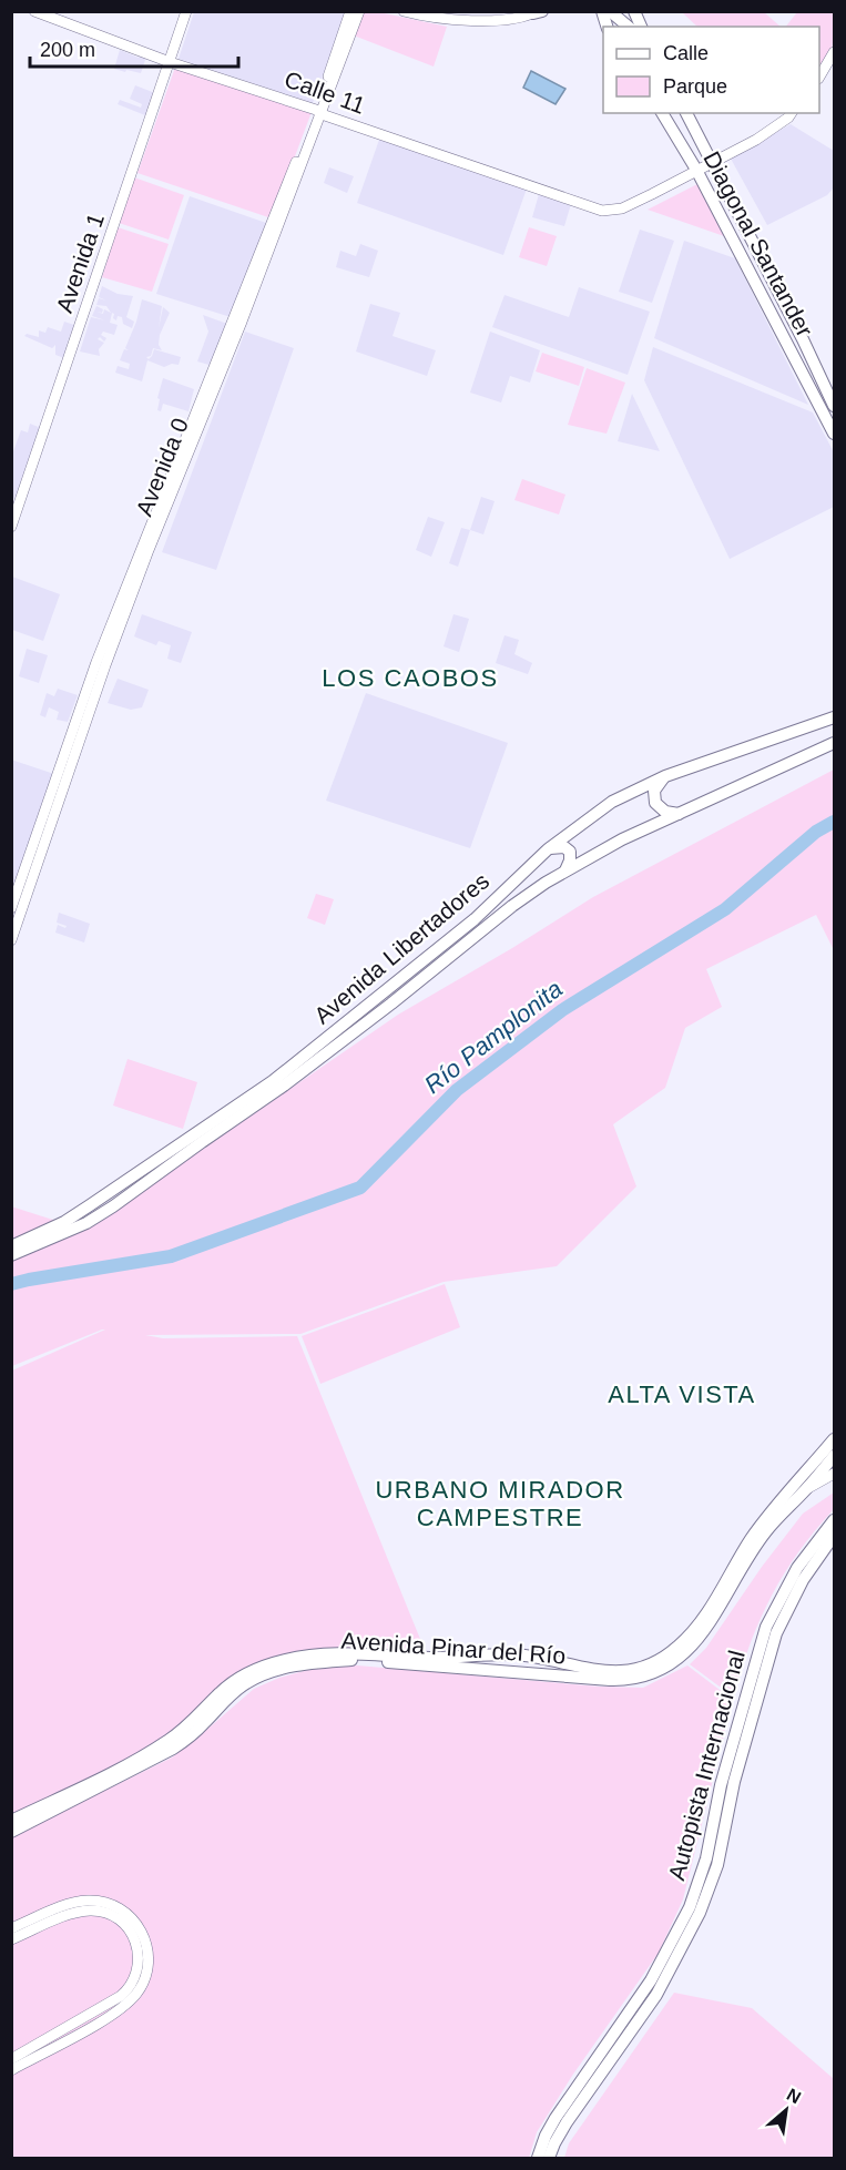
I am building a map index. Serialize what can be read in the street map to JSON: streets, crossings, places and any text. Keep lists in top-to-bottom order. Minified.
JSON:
{"streets":{"main road":["Diagonal Santander","Avenida Libertadores","Avenida Pinar del Río","Autopista Internacional"],"street":["Calle 11","Avenida 1","Avenida 0"]},"crossings":[["Calle 11","Diagonal Santander"],["Calle 11","Avenida 1"],["Calle 11","Avenida 0"]],"districts":["LOS CAOBOS","ALTA VISTA","URBANO MIRADOR CAMPESTRE"],"water":["Río Pamplonita"],"legend":["Calle","Parque"],"scale_bar":"200 m","north":"top right"}
